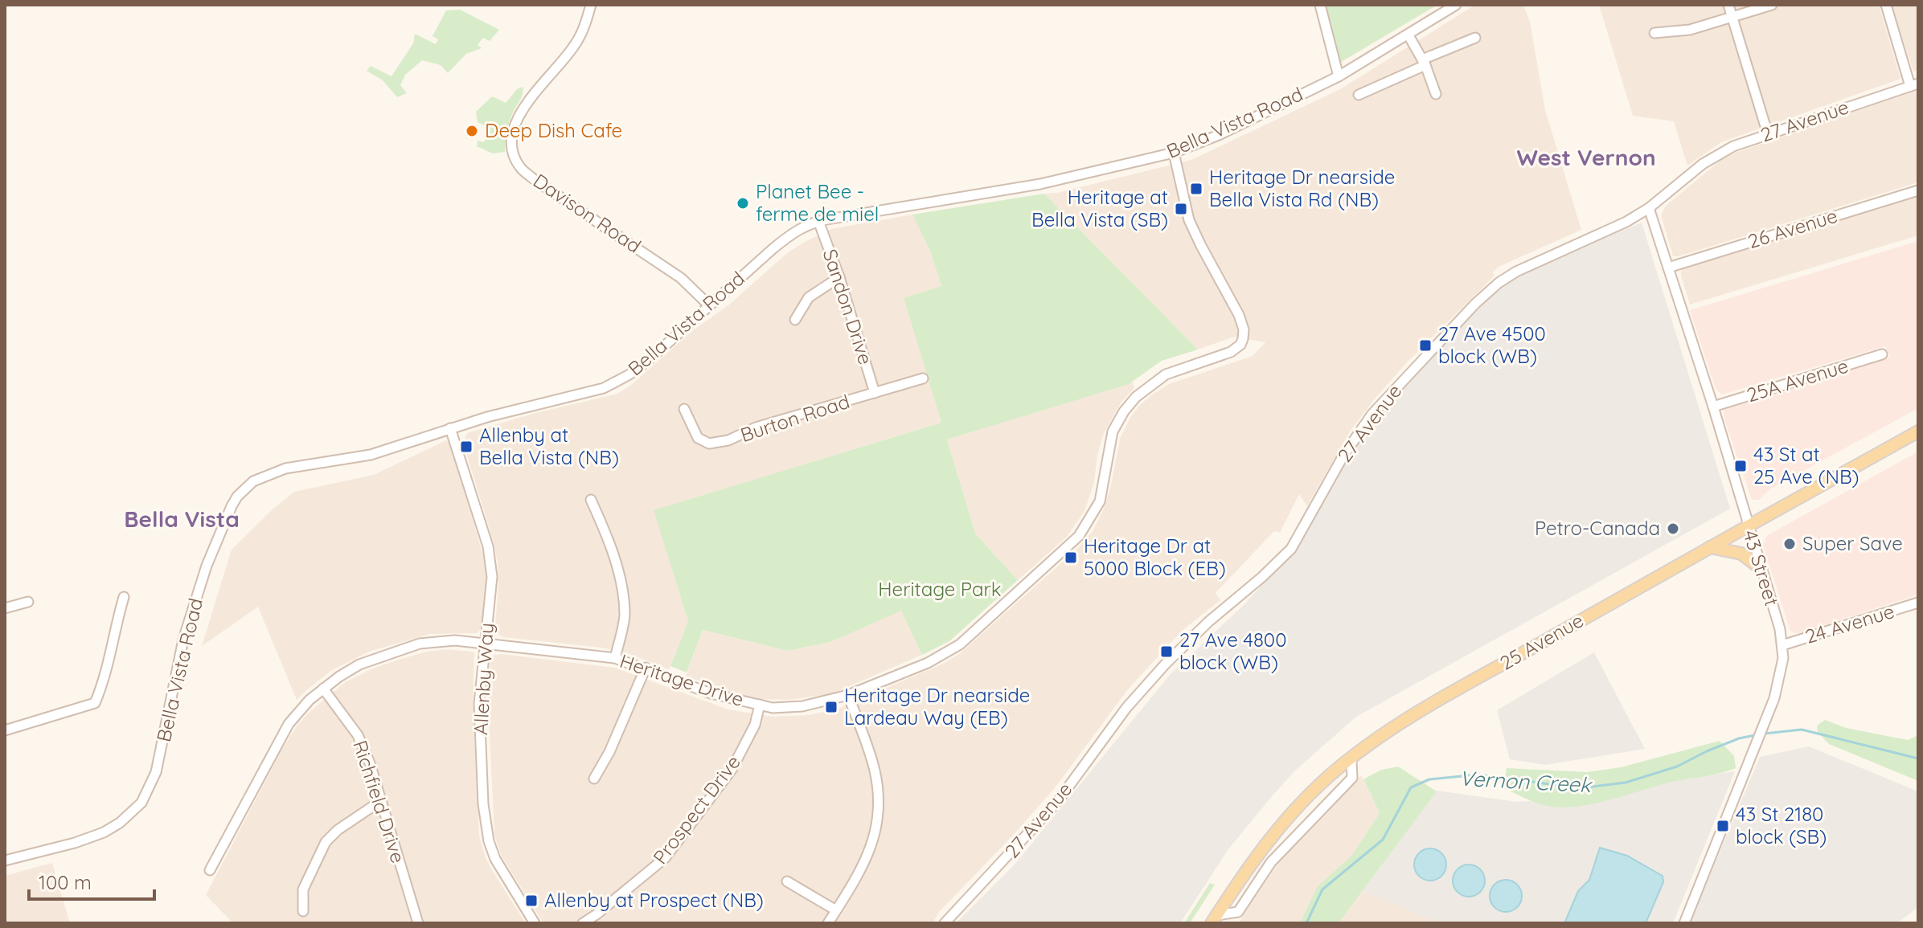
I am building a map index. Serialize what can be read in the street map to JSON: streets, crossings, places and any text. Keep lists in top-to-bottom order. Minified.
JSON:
{"streets":{"main road":["25 Avenue"],"street":["27 Avenue","Bella Vista Road","Davison Road","26 Avenue","Sandon Drive","25A Avenue","Burton Road","43 Street","24 Avenue","Allenby Way","Heritage Drive","Richfield Drive","Prospect Drive"]},"crossings":[["27 Avenue","43 Street"],["Bella Vista Road","Davison Road"],["Bella Vista Road","Sandon Drive"],["Bella Vista Road","Allenby Way"],["Bella Vista Road","Heritage Drive"],["26 Avenue","43 Street"],["Sandon Drive","Burton Road"],["25A Avenue","43 Street"],["43 Street","24 Avenue"],["43 Street","25 Avenue"],["Allenby Way","Heritage Drive"],["Heritage Drive","Richfield Drive"],["Heritage Drive","Prospect Drive"]],"districts":["West Vernon","Bella Vista"],"water":["Vernon Creek"],"parks":["Heritage Park"],"places":{"other":["Deep Dish Cafe","Planet Bee - ferme de miel","Petro-Canada","Super Save"],"transit":["Heritage Dr nearside Bella Vista Rd (NB)","Heritage at Bella Vista (SB)","27 Ave 4500 block (WB)","Allenby at Bella Vista (NB)","43 St at 25 Ave (NB)","Heritage Dr at 5000 Block (EB)","27 Ave 4800 block (WB)","Heritage Dr nearside Lardeau Way (EB)","43 St 2180 block (SB)","Allenby at Prospect (NB)"]},"scale_bar":"100 m"}
